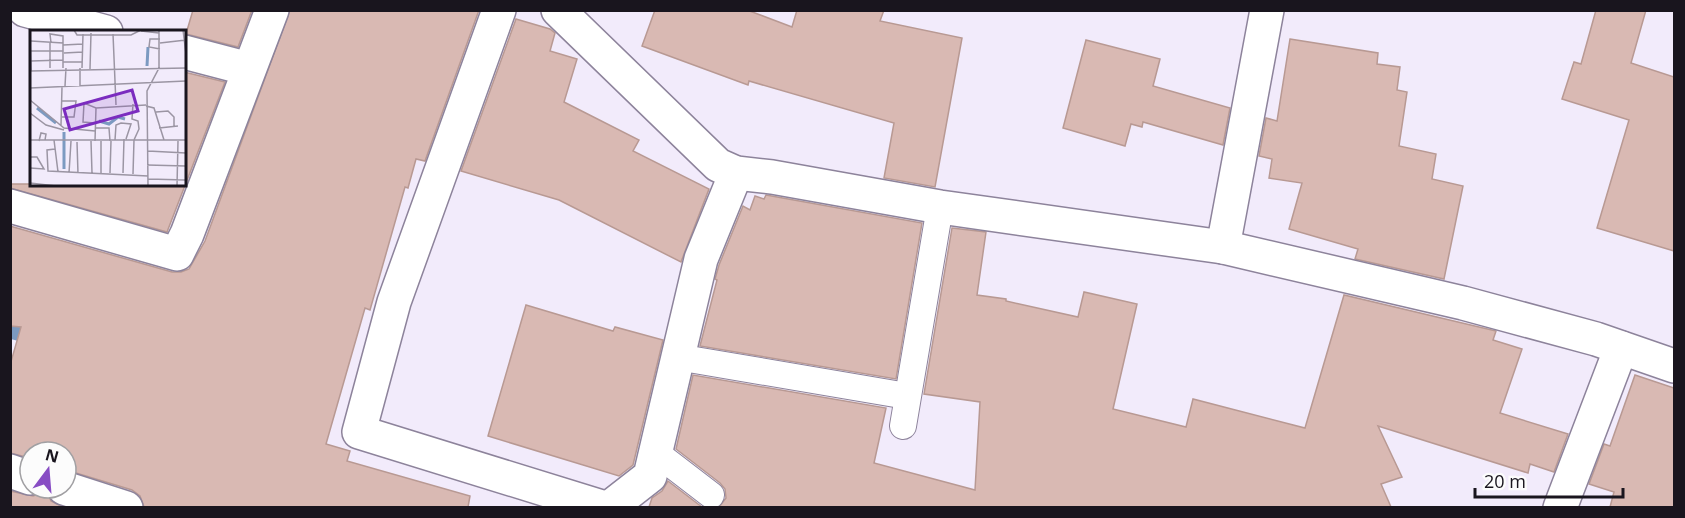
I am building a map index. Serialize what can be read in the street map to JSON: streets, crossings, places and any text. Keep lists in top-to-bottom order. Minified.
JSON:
{"scale_bar":"20 m","north":"top"}
